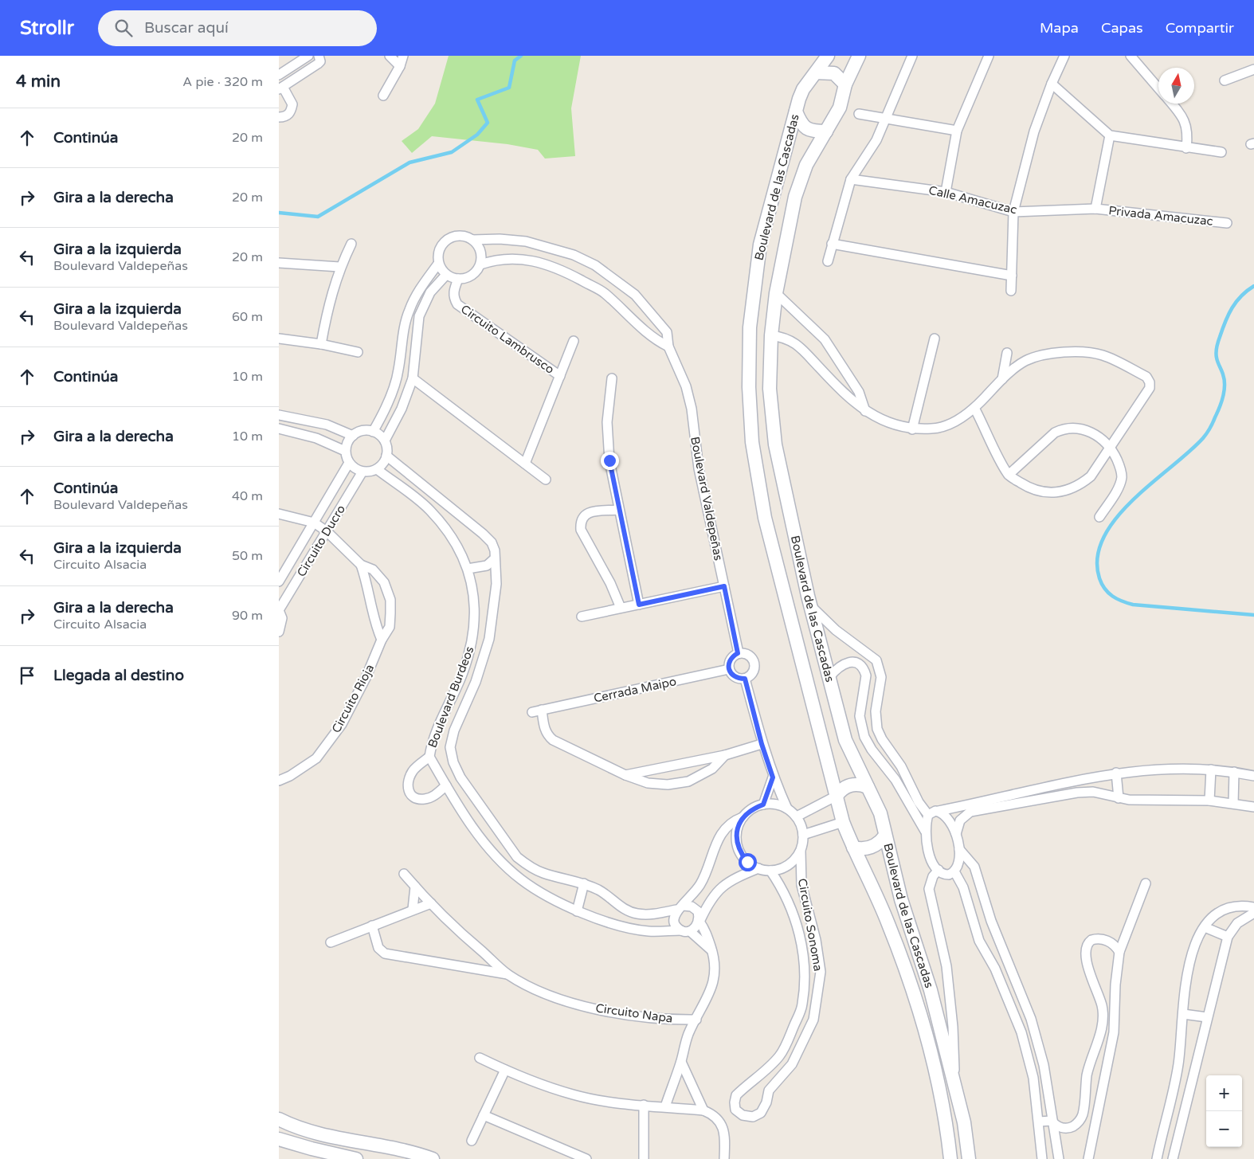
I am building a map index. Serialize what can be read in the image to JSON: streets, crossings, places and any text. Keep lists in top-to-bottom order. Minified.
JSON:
{"streets":{"main road":["Boulevard de las Cascadas"],"street":["Calle Amacuzac","Privada Amacuzac","Circuito Lambrusco","Boulevard Valdepeñas","Circuito Ducro","Cerrada Maipo","Boulevard Burdeos","Circuito Rioja","Circuito Sonoma","Circuito Napa"]},"crossings":[["Calle Amacuzac","Privada Amacuzac"],["Circuito Lambrusco","Boulevard Valdepeñas"],["Boulevard Valdepeñas","Cerrada Maipo"],["Circuito Ducro","Boulevard Burdeos"],["Circuito Ducro","Circuito Rioja"]],"north":"top","page":{"header":"Strollr","search":"Buscar aquí","nav":["Mapa","Capas","Compartir"],"heading":["4 min","A pie · 320 m"],"list":[["Continúa","20 m"],["Gira a la derecha","20 m"],["Gira a la izquierda","Boulevard Valdepeñas","20 m"],["Gira a la izquierda","Boulevard Valdepeñas","60 m"],["Continúa","10 m"],["Gira a la derecha","10 m"],["Continúa","Boulevard Valdepeñas","40 m"],["Gira a la izquierda","Circuito Alsacia","50 m"],["Gira a la derecha","Circuito Alsacia","90 m"],"Llegada al destino"],"map_buttons":["+","−"]}}
